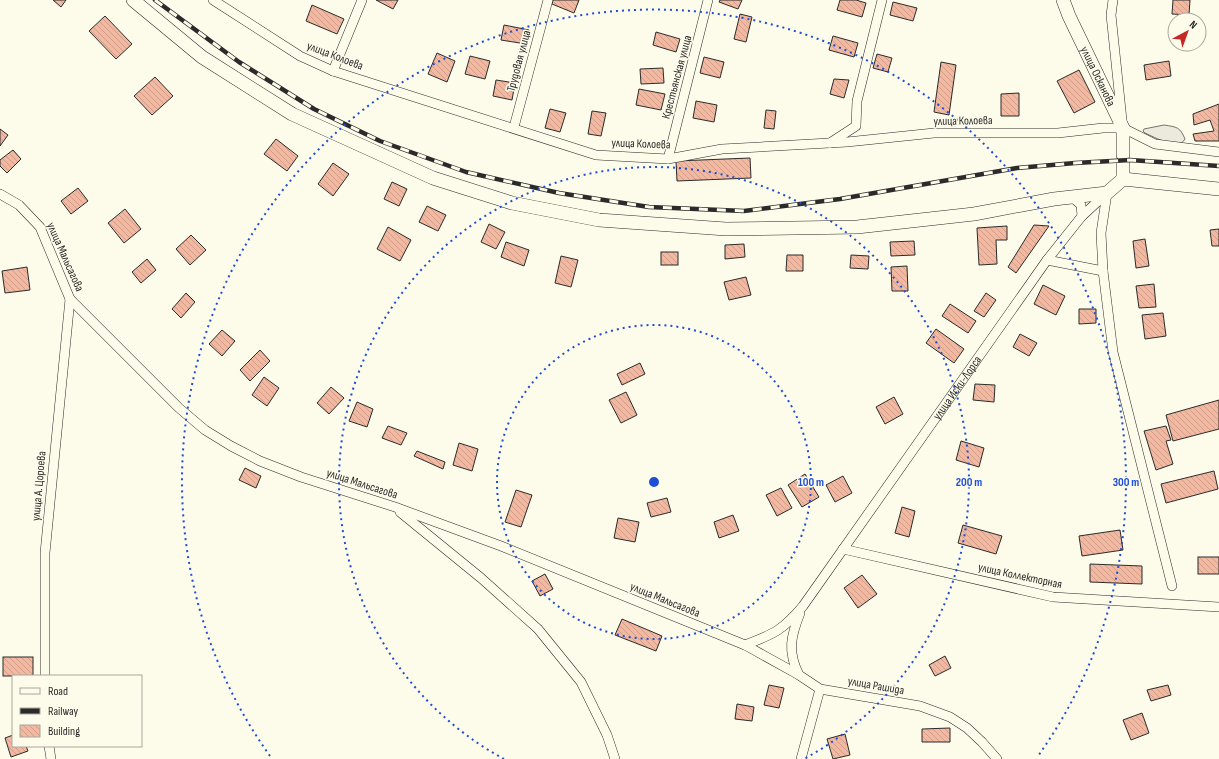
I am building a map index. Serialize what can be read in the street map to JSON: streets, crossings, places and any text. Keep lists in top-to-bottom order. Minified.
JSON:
{"streets":{"street":["улица Колоева","Трудовая улица","Крестьянская улица","улица Осканова","улица Мальсагова","улица Иски-Лорса","улица А. Цороева","улица Коллекторная","улица Рашида"]},"crossings":[["улица Колоева","Трудовая улица"],["улица Колоева","Крестьянская улица"],["улица Колоева","улица Осканова"],["улица Осканова","улица Иски-Лорса"],["улица Мальсагова","улица А. Цороева"],["улица Мальсагова","улица Рашида"],["улица Иски-Лорса","улица Коллекторная"]],"legend":["Road","Railway","Building"],"north":"top right","rings":["100 m","200 m","300 m"]}
